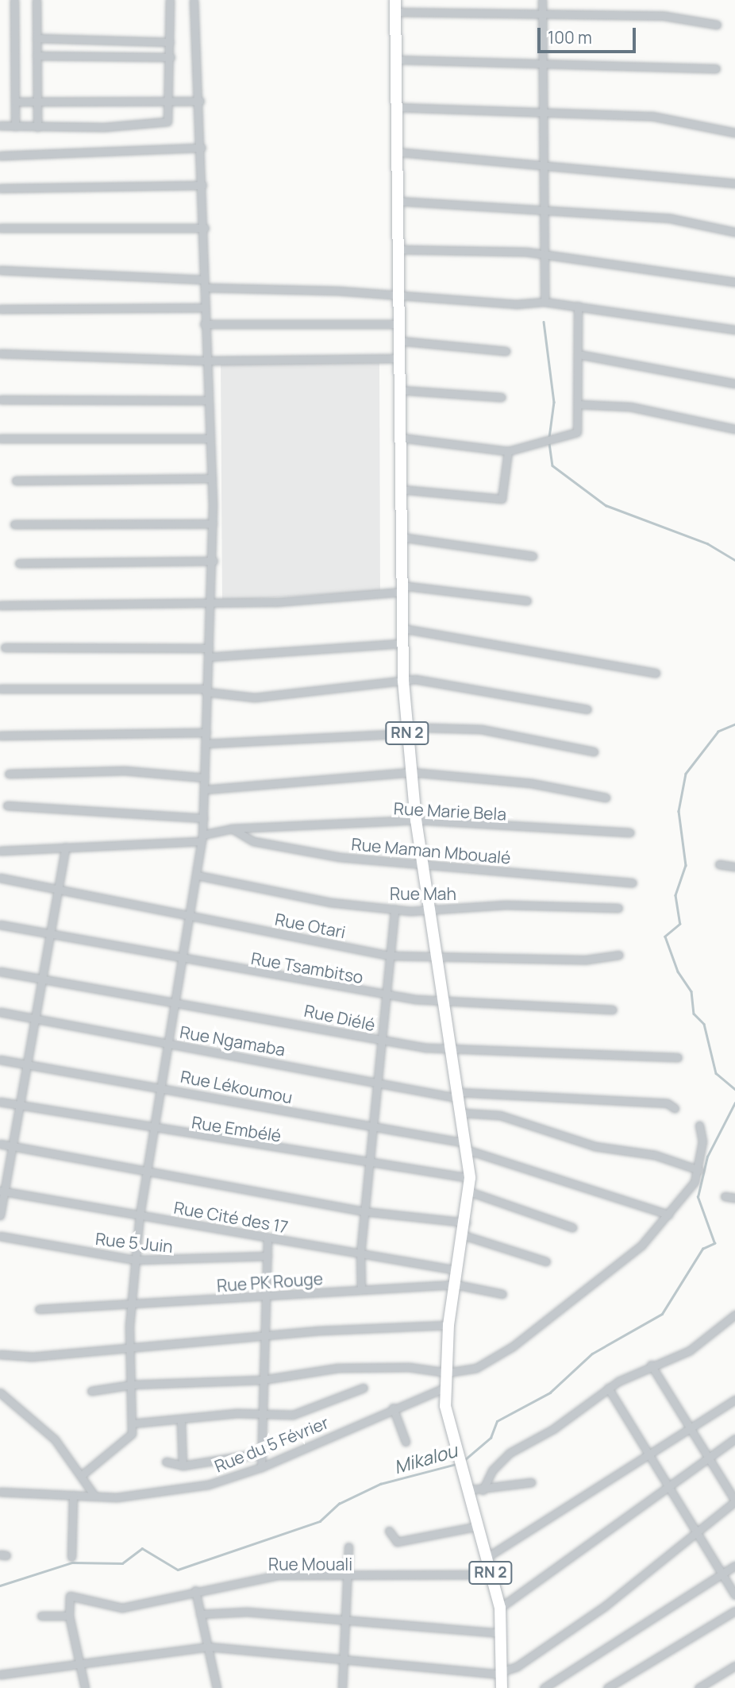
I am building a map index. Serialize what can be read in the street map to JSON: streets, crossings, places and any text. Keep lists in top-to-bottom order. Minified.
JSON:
{"streets":{"highway":["RN 2"],"street":["Rue Marie Bela","Rue Maman Mboualé","Rue Mah","Rue Otari","Rue Tsambitso","Rue Diélé","Rue Ngamaba","Rue Lékoumou","Rue Embélé","Rue Cité des 17","Rue 5 Juin","Rue PK Rouge","Rue du 5 Février","Rue Mouali"]},"crossings":[["RN 2","Rue Marie Bela"],["RN 2","Rue Maman Mboualé"],["RN 2","Rue Mah"],["RN 2","Rue Otari"],["RN 2","Rue Tsambitso"],["RN 2","Rue Diélé"],["RN 2","Rue Ngamaba"],["RN 2","Rue Lékoumou"],["RN 2","Rue Embélé"],["RN 2","Rue Cité des 17"],["RN 2","Rue PK Rouge"],["RN 2","Rue du 5 Février"],["RN 2","Rue Mouali"],["Rue Marie Bela","Rue Maman Mboualé"]],"water":["Mikalou"],"scale_bar":"100 m"}
